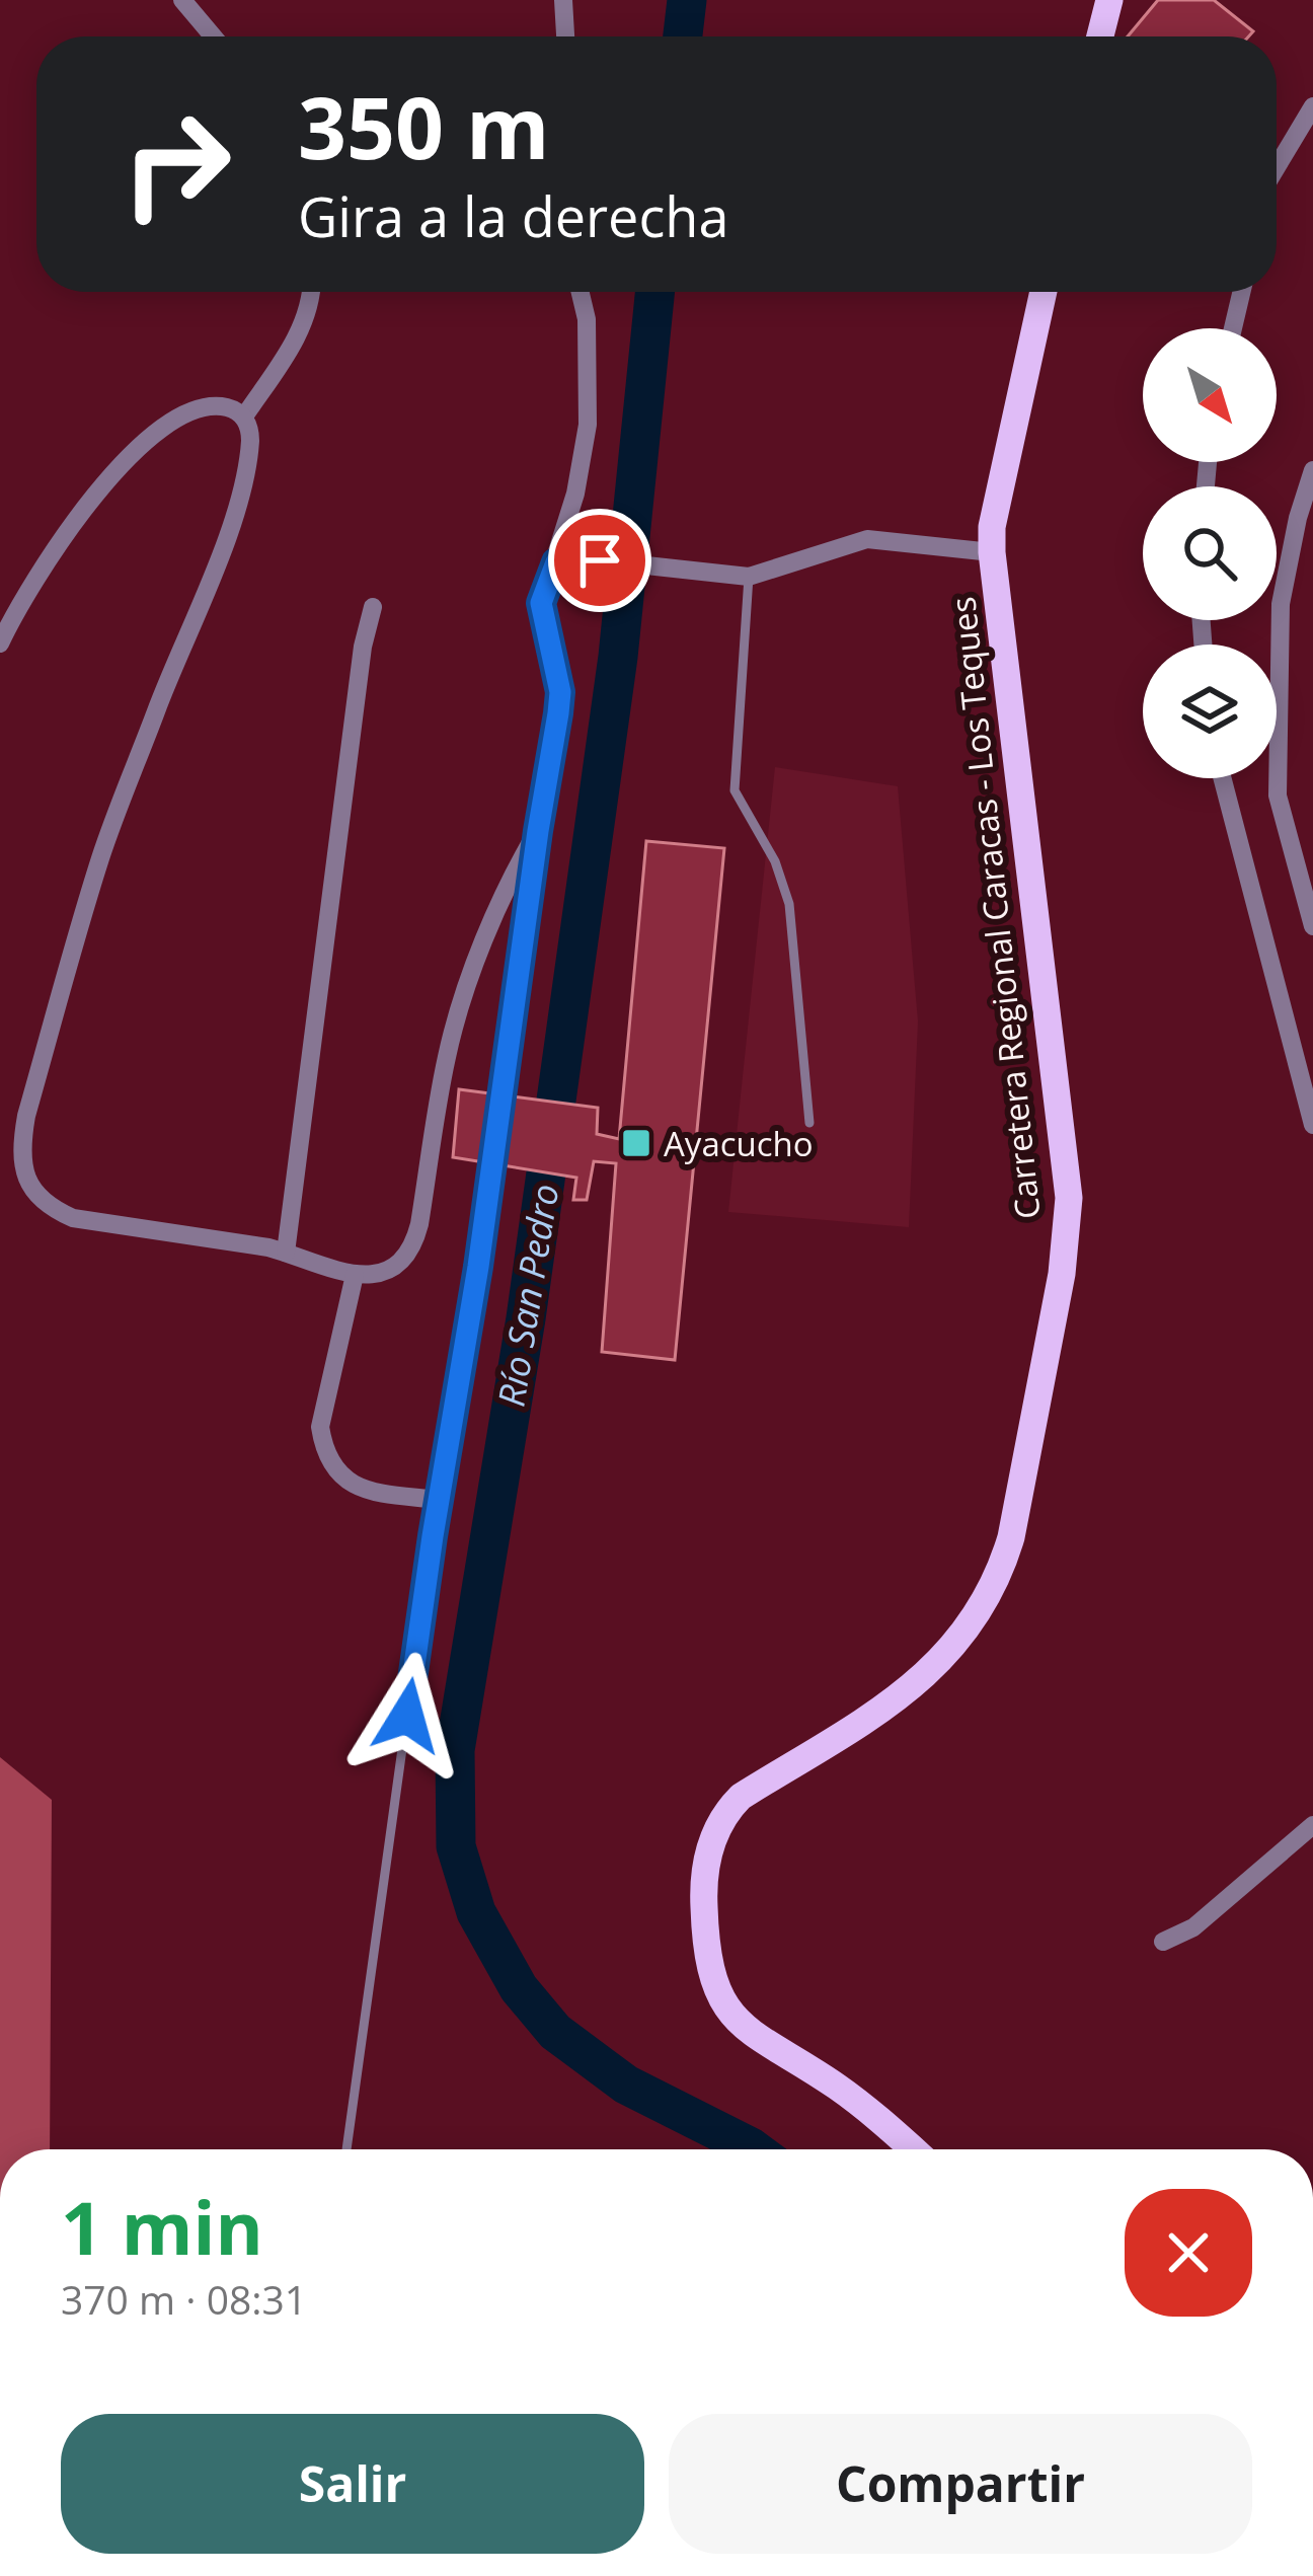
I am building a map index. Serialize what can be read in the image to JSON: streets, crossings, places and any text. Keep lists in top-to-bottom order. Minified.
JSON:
{"streets":{"main road":["Carretera Regional Caracas - Los Teques"]},"water":["Río San Pedro"],"places":{"transit":["Ayacucho"]},"north":"bottom right","page":{"turn":["350 m","Gira a la derecha"],"heading":["1 min","370 m · 08:31"],"buttons":["Salir","Compartir"]}}
